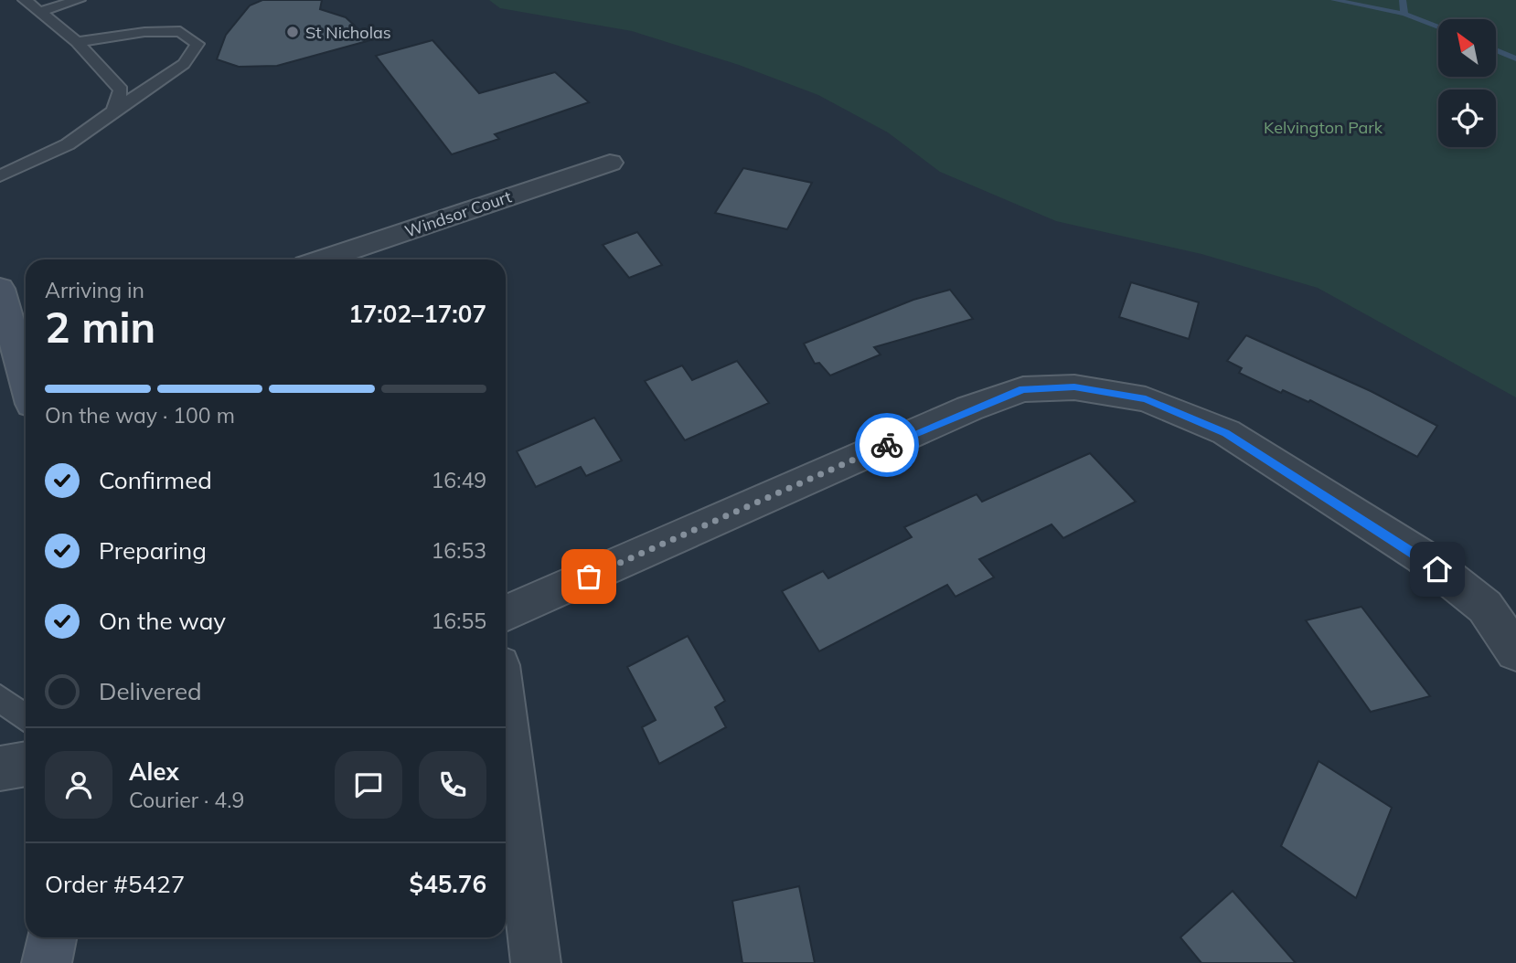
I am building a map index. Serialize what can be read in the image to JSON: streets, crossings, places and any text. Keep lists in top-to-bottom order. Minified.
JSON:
{"streets":{"street":["Windsor Court"]},"parks":["Kelvington Park"],"places":["St Nicholas"],"north":"top left","page":{"heading":["2 min","Arriving in","17:02–17:07"],"panel":["Alex","Courier · 4.9","Order #5427","$45.76"],"bar":"On the way · 100 m","list":[["Confirmed","16:49"],["Preparing","16:53"],["On the way","16:55"],"Delivered"]}}
